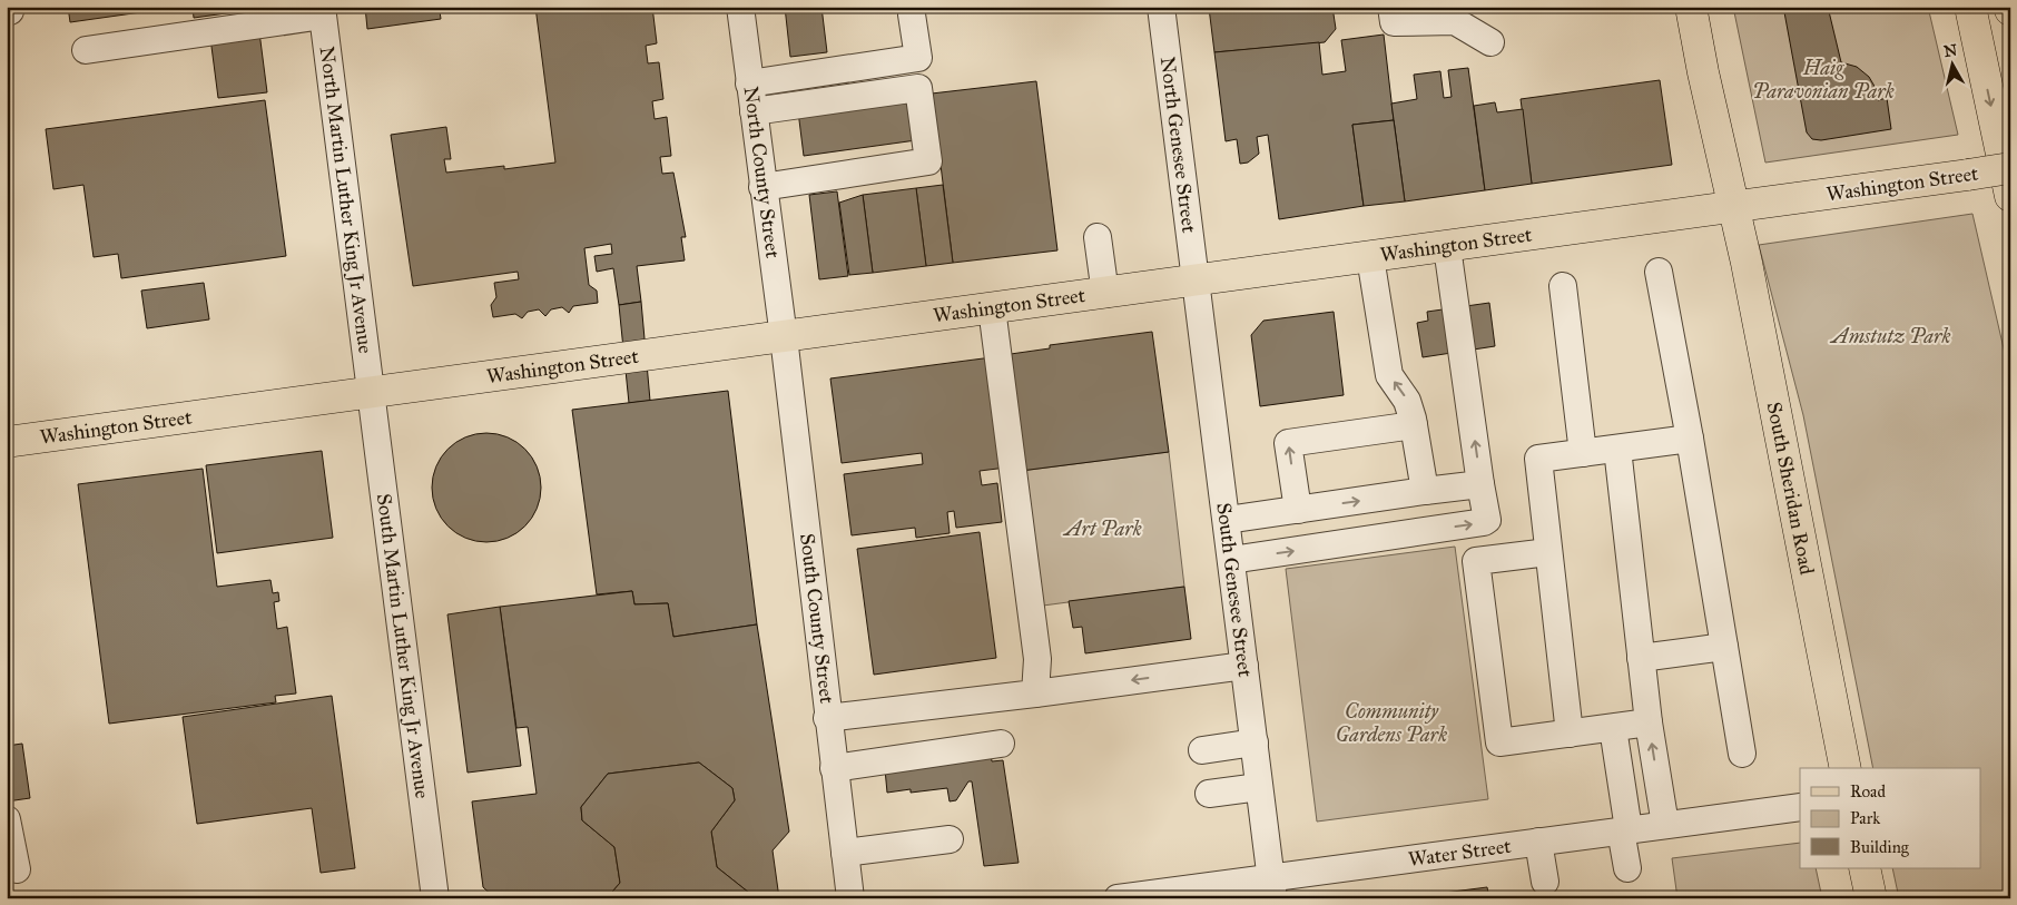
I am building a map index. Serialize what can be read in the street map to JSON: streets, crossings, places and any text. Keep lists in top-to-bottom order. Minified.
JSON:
{"streets":{"main road":["Washington Street","South Sheridan Road"],"street":["North Genesee Street","North County Street","North Martin Luther King Jr Avenue","South Genesee Street","South County Street","South Martin Luther King Jr Avenue","Water Street"]},"crossings":[["North Genesee Street","Washington Street"],["North Genesee Street","South Genesee Street"],["North County Street","Washington Street"],["North County Street","South County Street"],["Washington Street","North Martin Luther King Jr Avenue"],["Washington Street","South Sheridan Road"],["Washington Street","South Genesee Street"],["Washington Street","South County Street"],["Washington Street","South Martin Luther King Jr Avenue"],["North Martin Luther King Jr Avenue","South Martin Luther King Jr Avenue"],["South Genesee Street","Water Street"]],"parks":["Haig Paravonian Park","Amstutz Park","Art Park","Community Gardens Park"],"legend":["Road","Park","Building"],"north":"top"}
